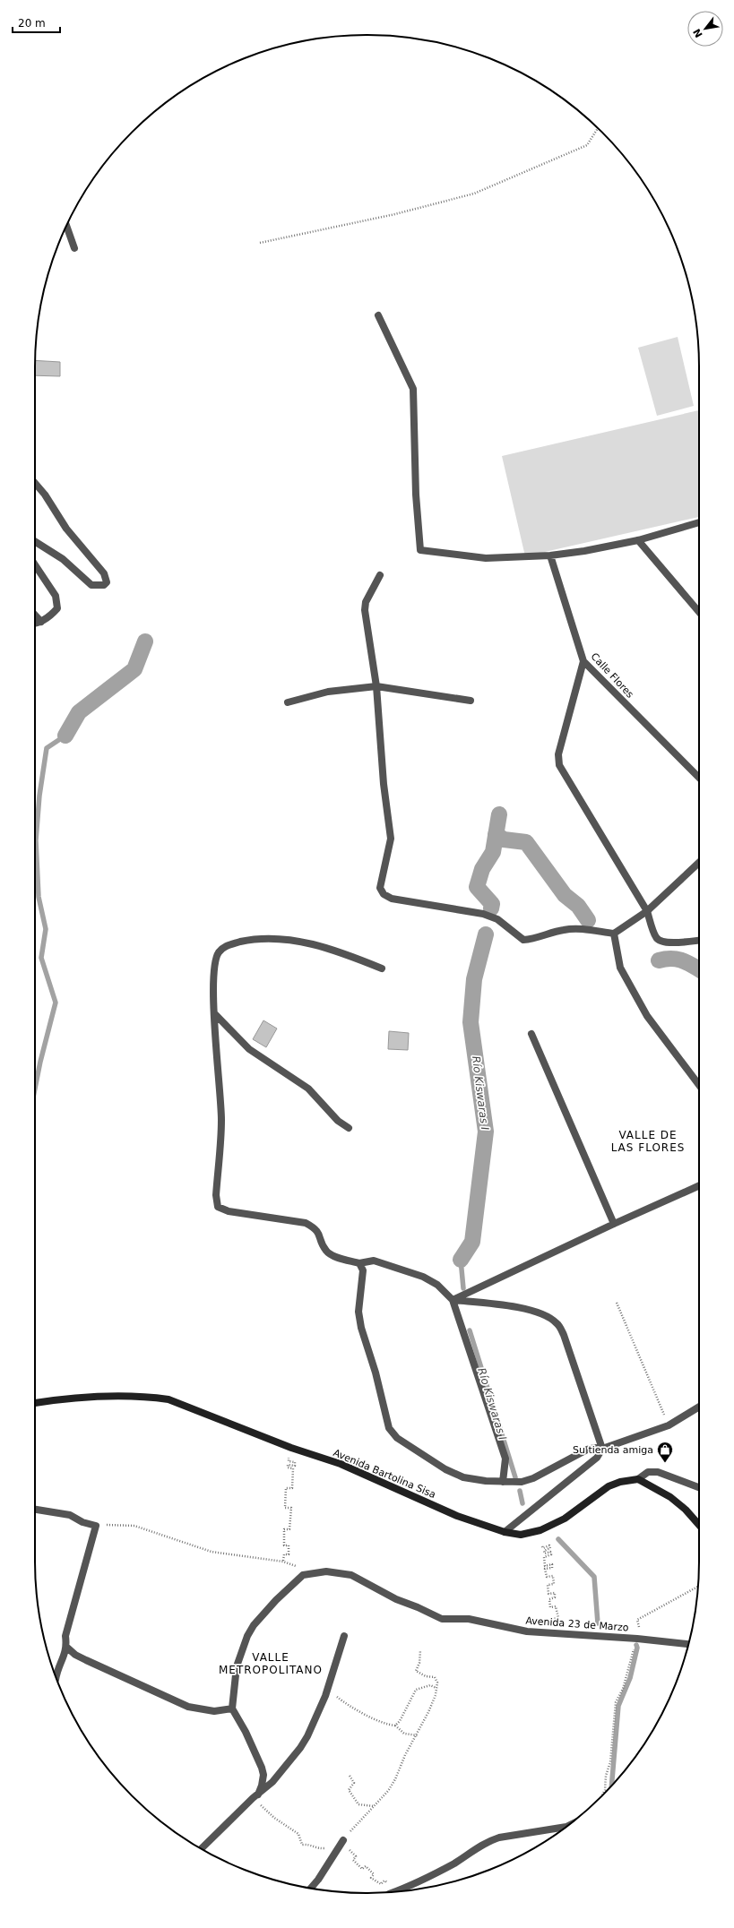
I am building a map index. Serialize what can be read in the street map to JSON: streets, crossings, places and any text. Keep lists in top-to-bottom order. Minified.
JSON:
{"streets":{"street":["Calle Flores","Avenida Bartolina Sisa","Avenida 23 de Marzo"]},"districts":["VALLE DE LAS FLORES","VALLE METROPOLITANO"],"water":["Río Kiswaras I"],"places":{"shop":["Su tienda amiga"]},"scale_bar":"20 m","north":"bottom left"}
